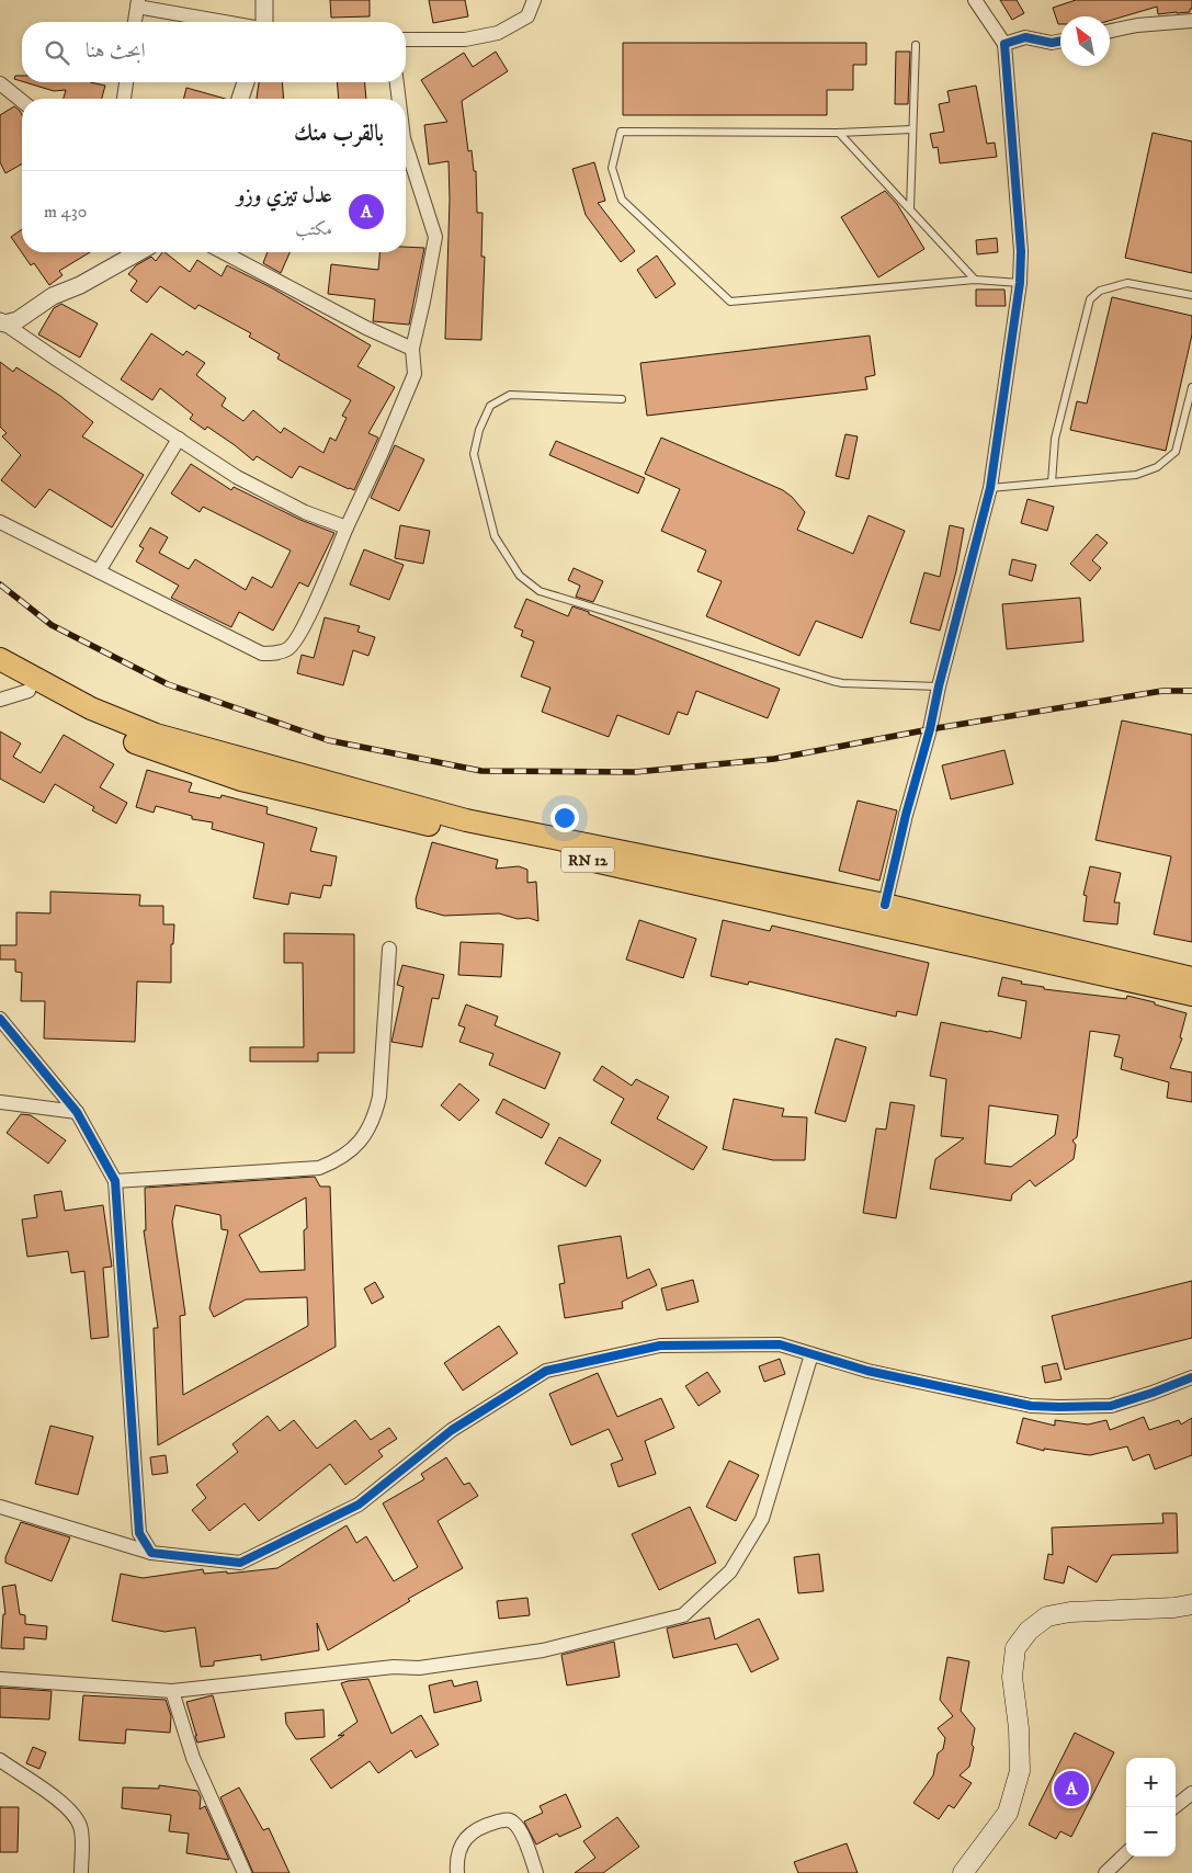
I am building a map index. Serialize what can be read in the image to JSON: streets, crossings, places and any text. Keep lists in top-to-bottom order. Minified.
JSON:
{"streets":{"highway":["RN 12"]},"north":"top left","page":{"search":"ابحث هنا","heading":"بالقرب منك","list":[{"mark":"A","name":"عدل تيزي وزو","note":"مكتب","value":"430 m"}],"map_buttons":["+","−"],"pins":"A"}}
